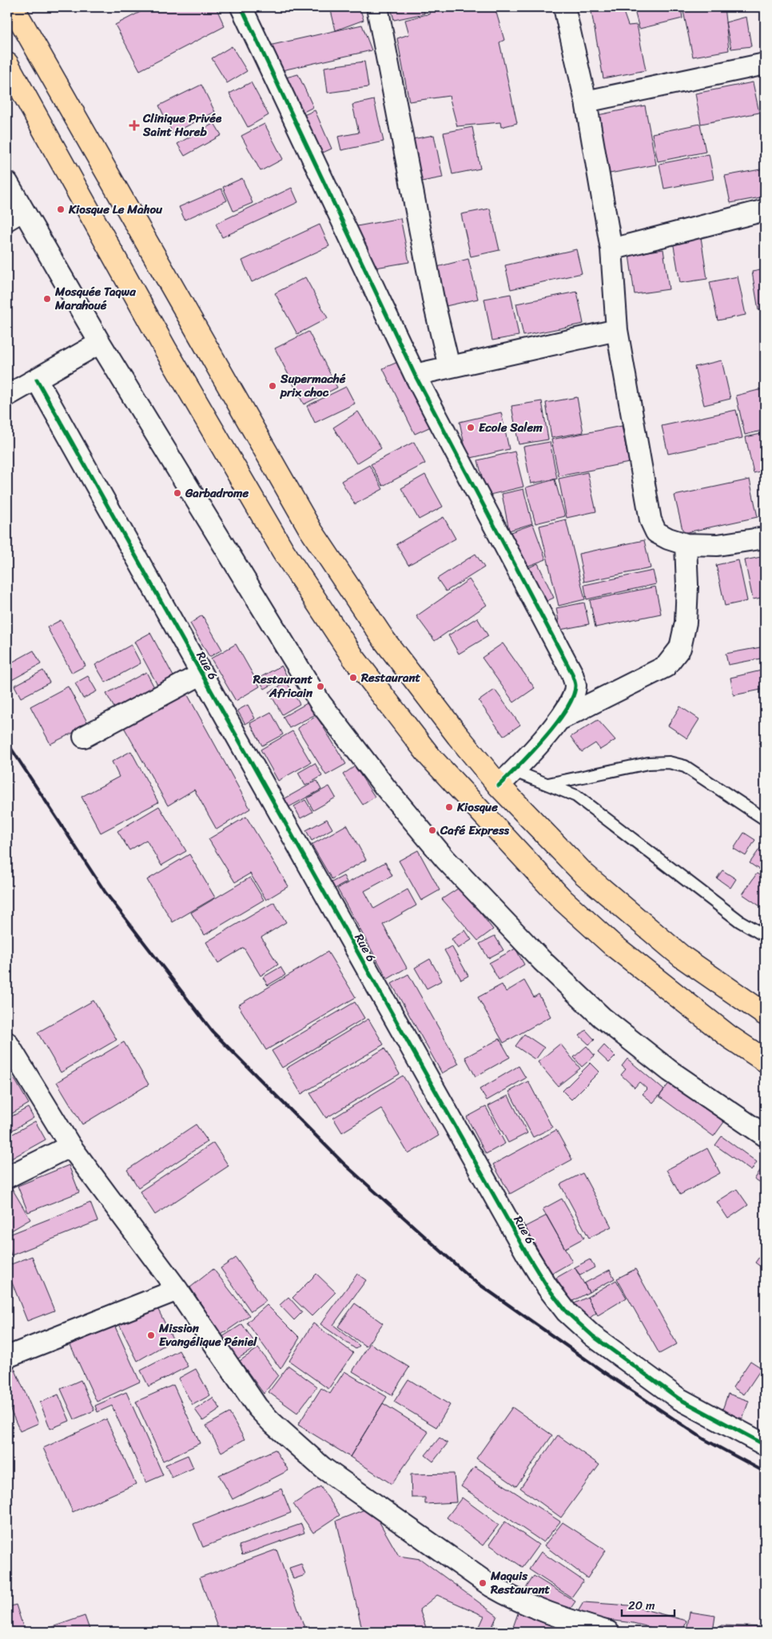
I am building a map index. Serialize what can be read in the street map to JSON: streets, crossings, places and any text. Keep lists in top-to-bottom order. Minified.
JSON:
{"streets":{"street":["Rue 6"]},"places":{"health":["Clinique Privée Saint Horeb"],"other":["Kiosque Le Mahou","Mosquée Taqwa Marahoué","Supermaché prix choc","Ecole Salem","Garbadrome","Restaurant","Restaurant Africain","Kiosque","Café Express","Mission Evangélique Péniel","Maquis Restaurant"]},"scale_bar":"20 m"}
